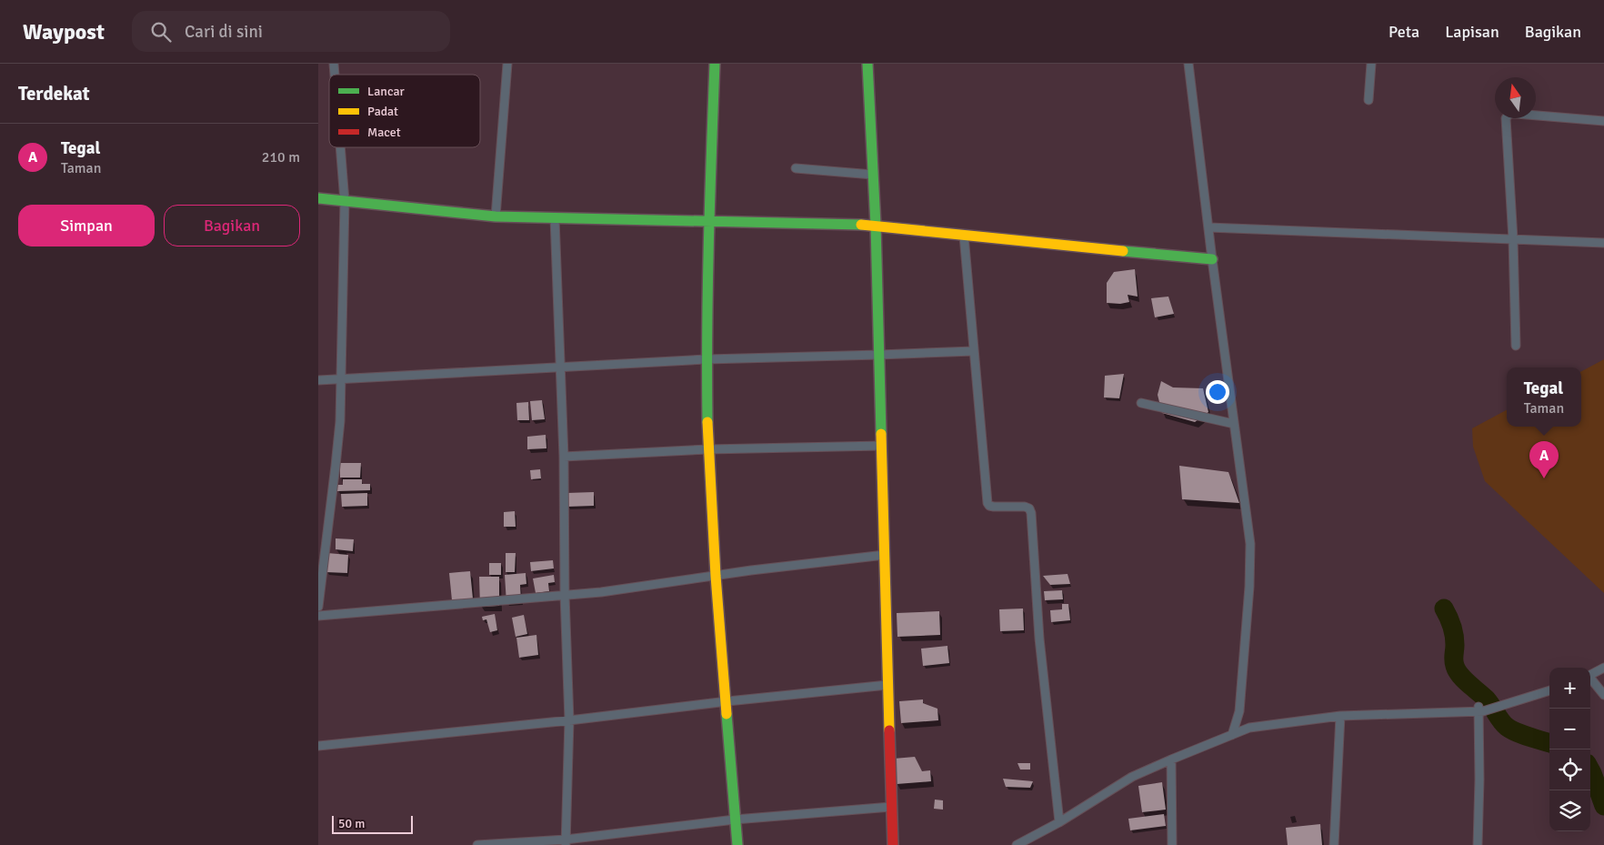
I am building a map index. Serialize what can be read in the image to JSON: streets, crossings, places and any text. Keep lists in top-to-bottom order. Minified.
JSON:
{"legend":["Lancar","Padat","Macet"],"scale_bar":"50 m","north":"top","page":{"header":"Waypost","search":"Cari di sini","nav":["Peta","Lapisan","Bagikan"],"heading":"Terdekat","list":[{"mark":"A","name":"Tegal","note":"Taman","value":"210 m"}],"buttons":["Simpan","Bagikan"],"popup":["Tegal","Taman"],"pins":"A","map_buttons":["+","−"],"scale":"50 m"}}
